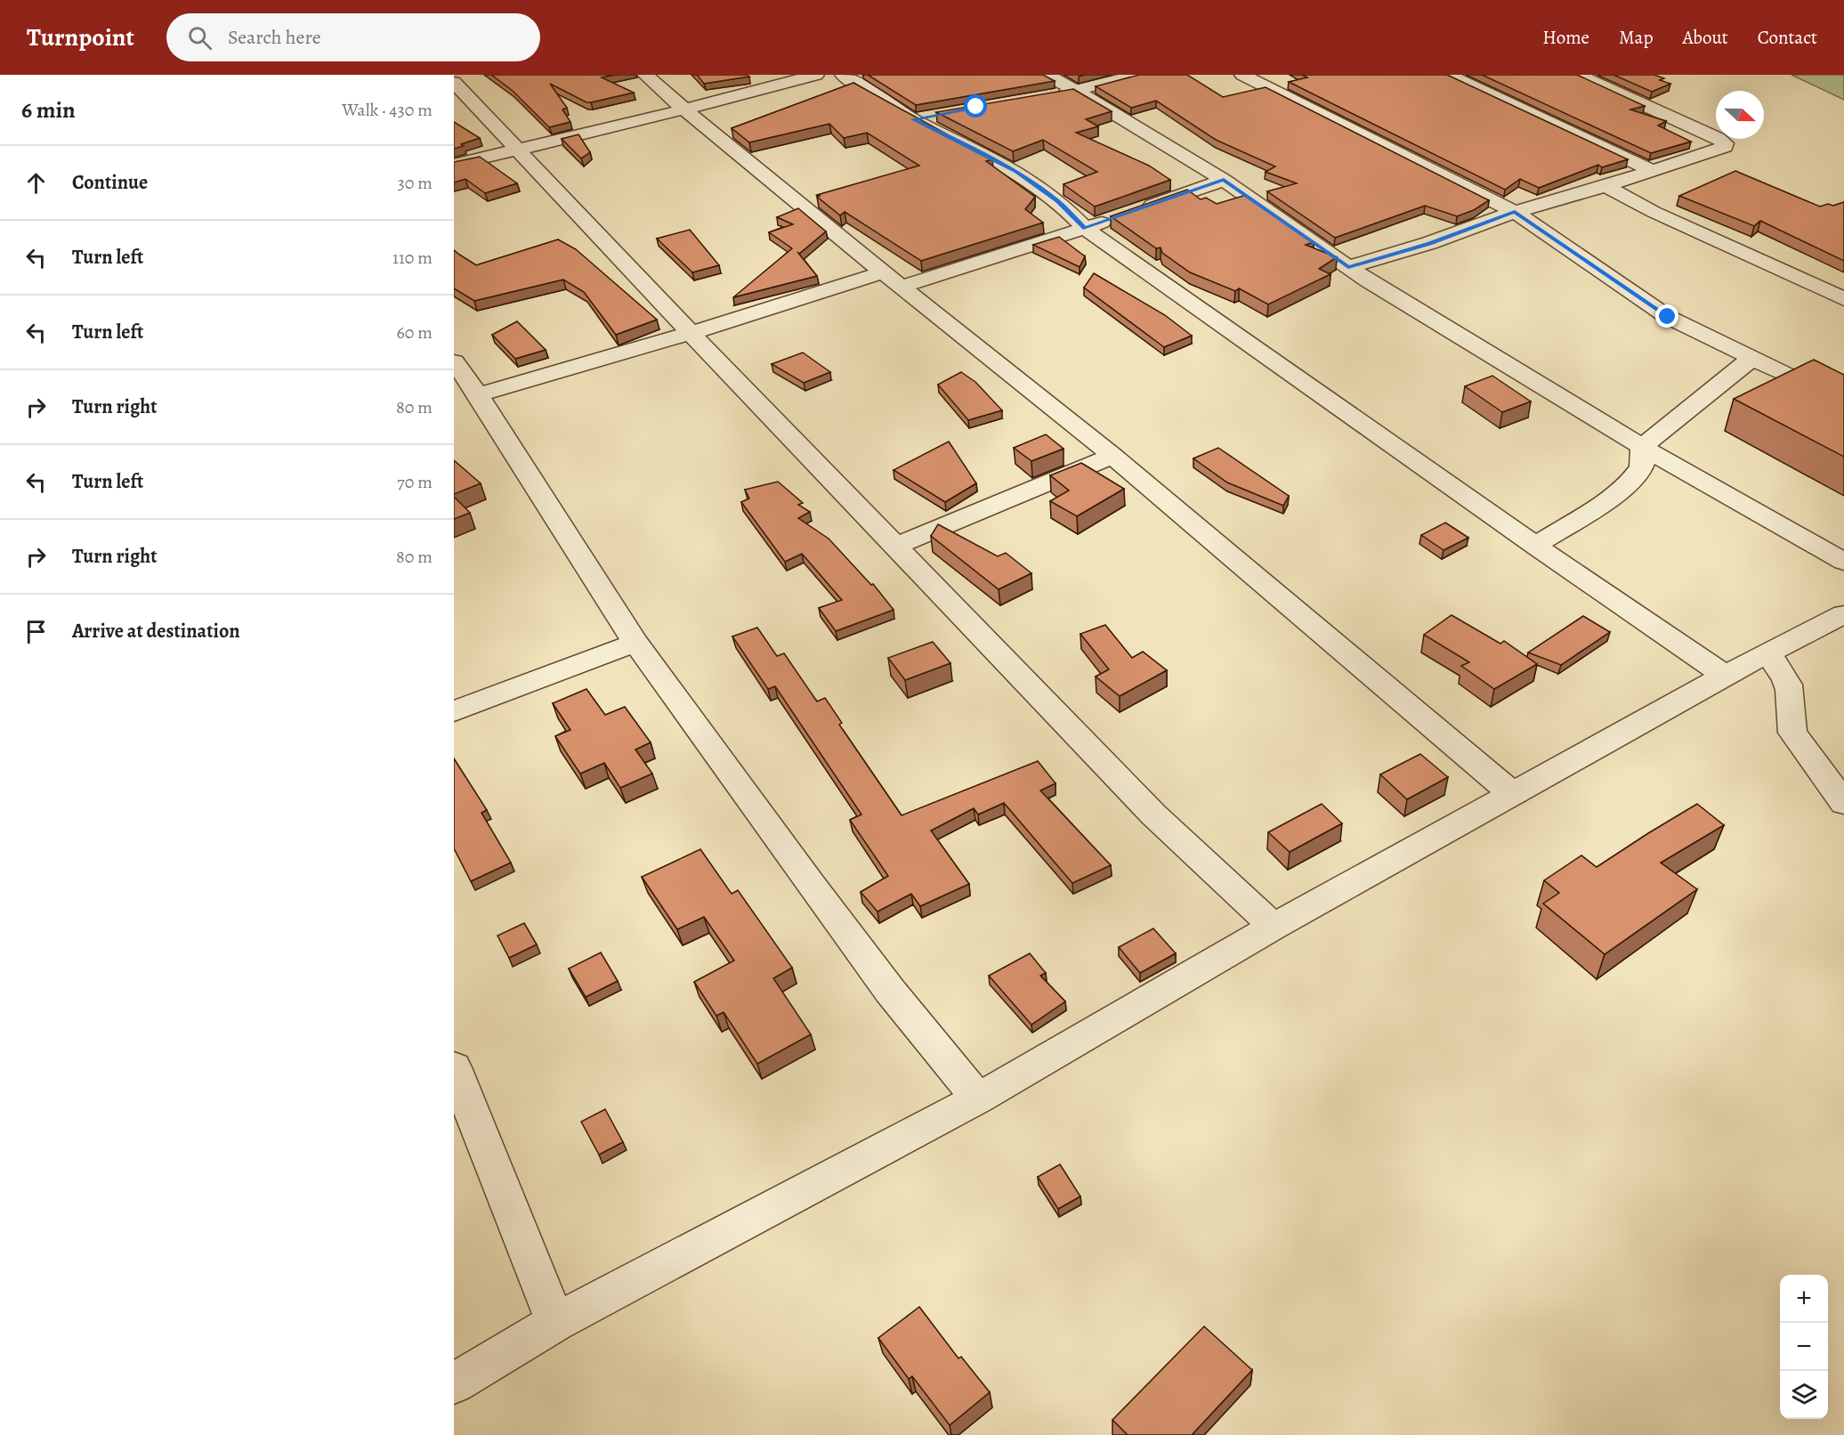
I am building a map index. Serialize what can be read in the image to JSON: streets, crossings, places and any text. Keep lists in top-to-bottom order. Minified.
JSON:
{"north":"right","page":{"header":"Turnpoint","search":"Search here","nav":["Home","Map","About","Contact"],"heading":["6 min","Walk · 430 m"],"list":[["Continue","30 m"],["Turn left","110 m"],["Turn left","60 m"],["Turn right","80 m"],["Turn left","70 m"],["Turn right","80 m"],"Arrive at destination"],"map_buttons":["+","−"]}}
